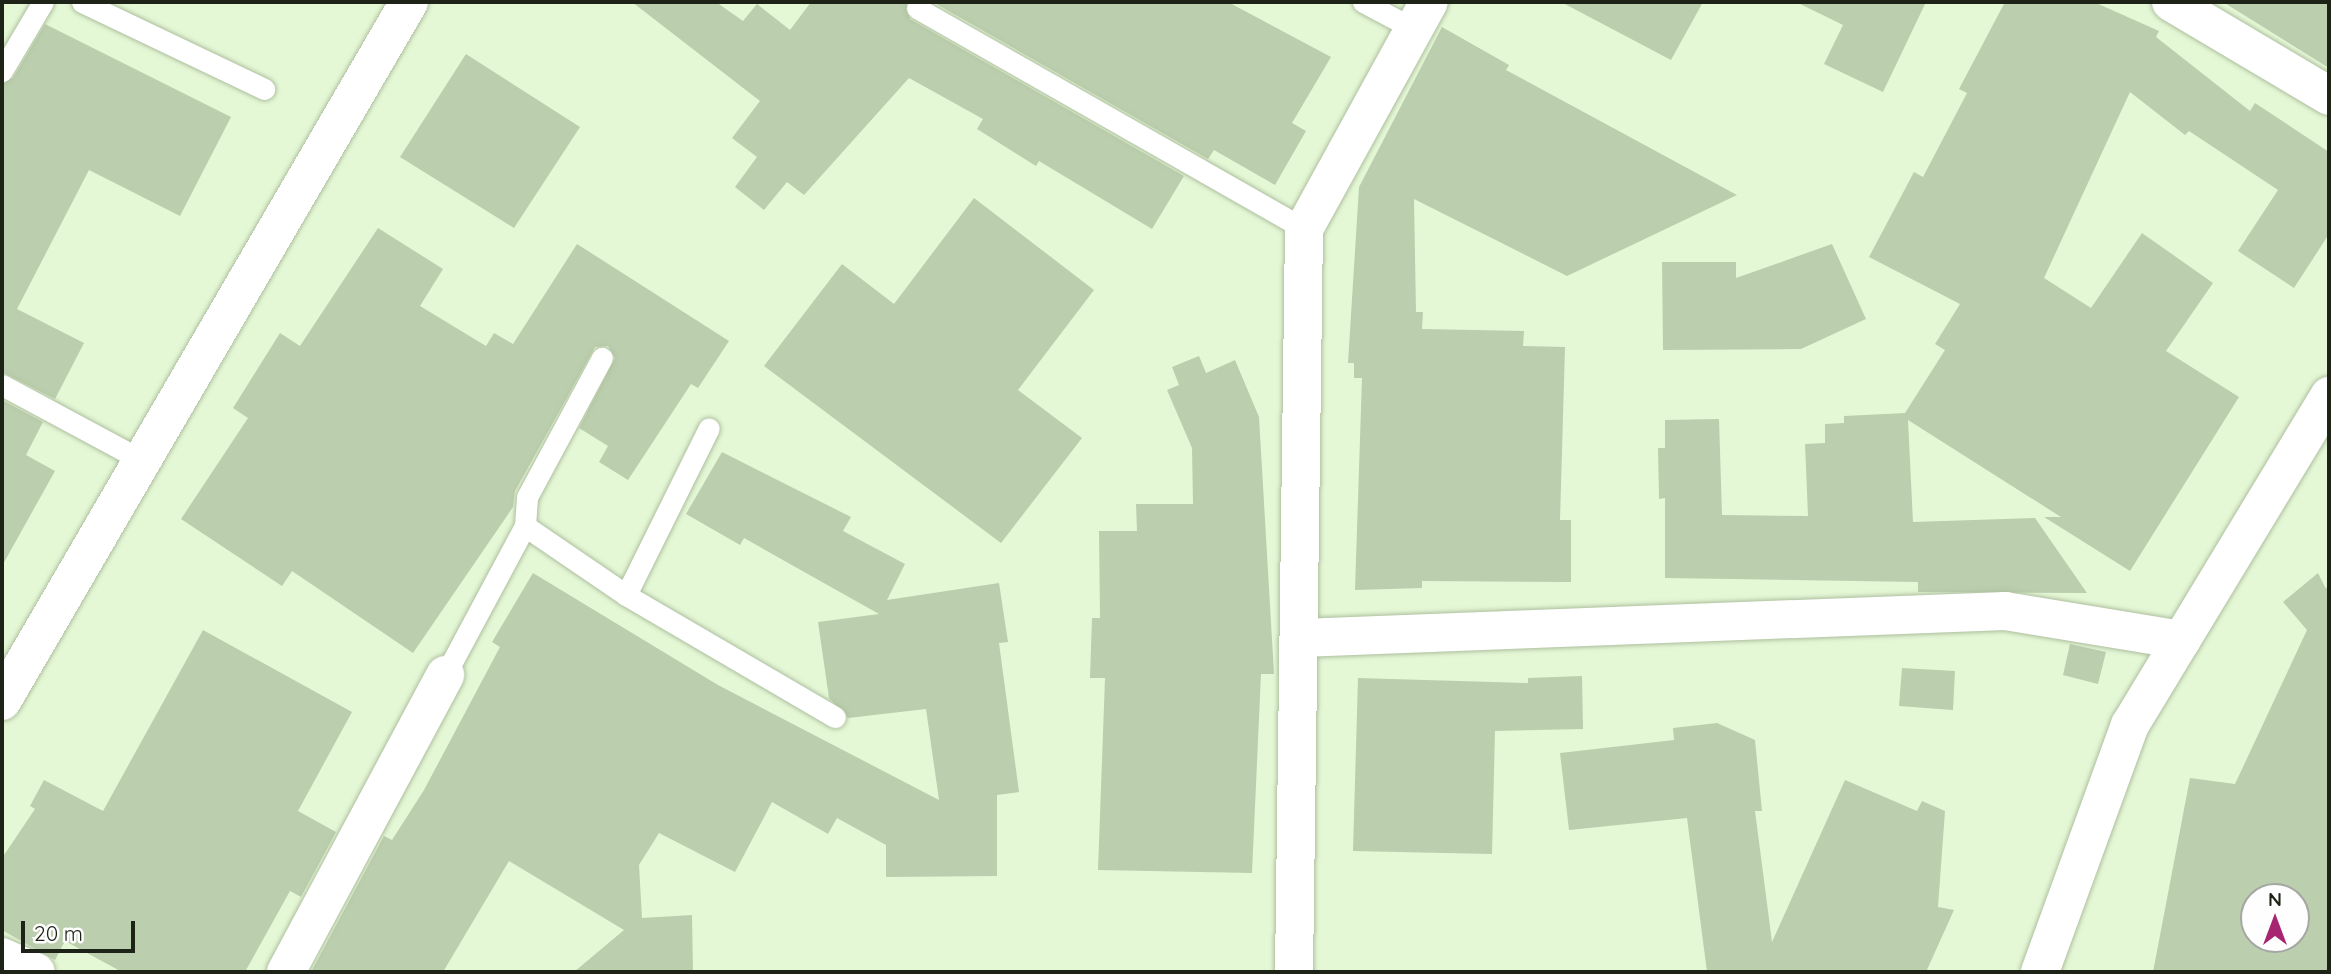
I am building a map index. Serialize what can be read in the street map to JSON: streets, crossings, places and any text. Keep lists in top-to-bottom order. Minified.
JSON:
{"scale_bar":"20 m","north":"top"}
